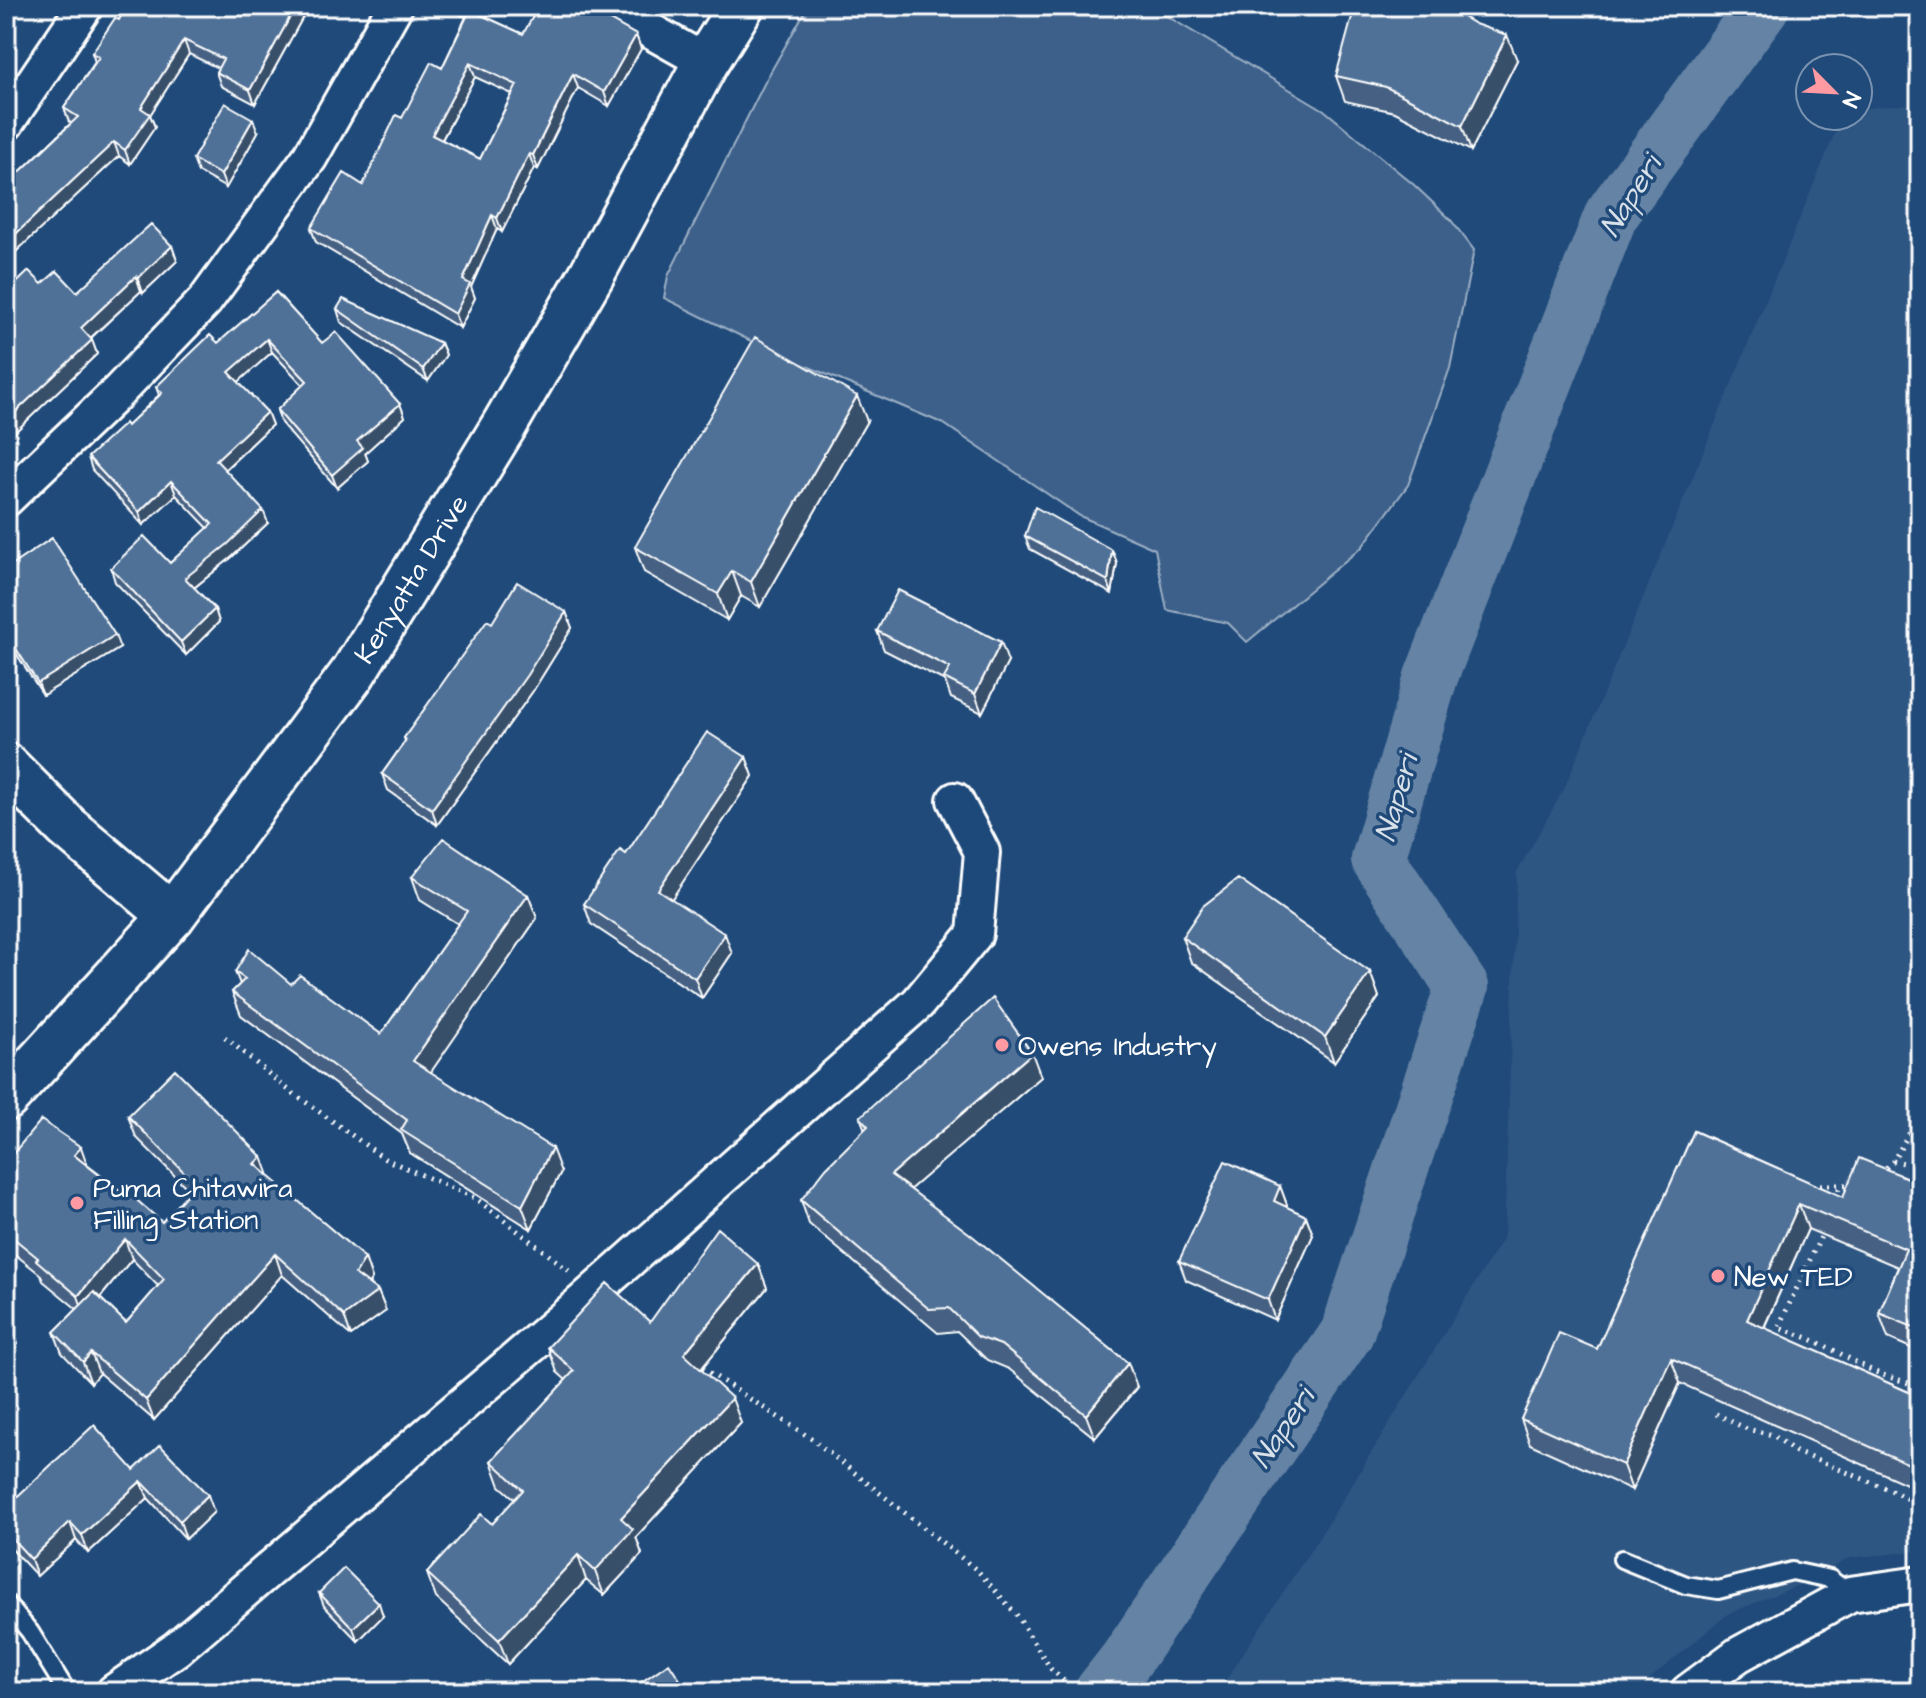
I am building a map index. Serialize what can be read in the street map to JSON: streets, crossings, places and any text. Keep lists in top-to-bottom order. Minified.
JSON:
{"streets":{"main road":["Kenyatta Drive"]},"water":["Naperi"],"places":["Owens Industry","Puma Chitawira Filling Station","New TED"],"north":"bottom right"}
